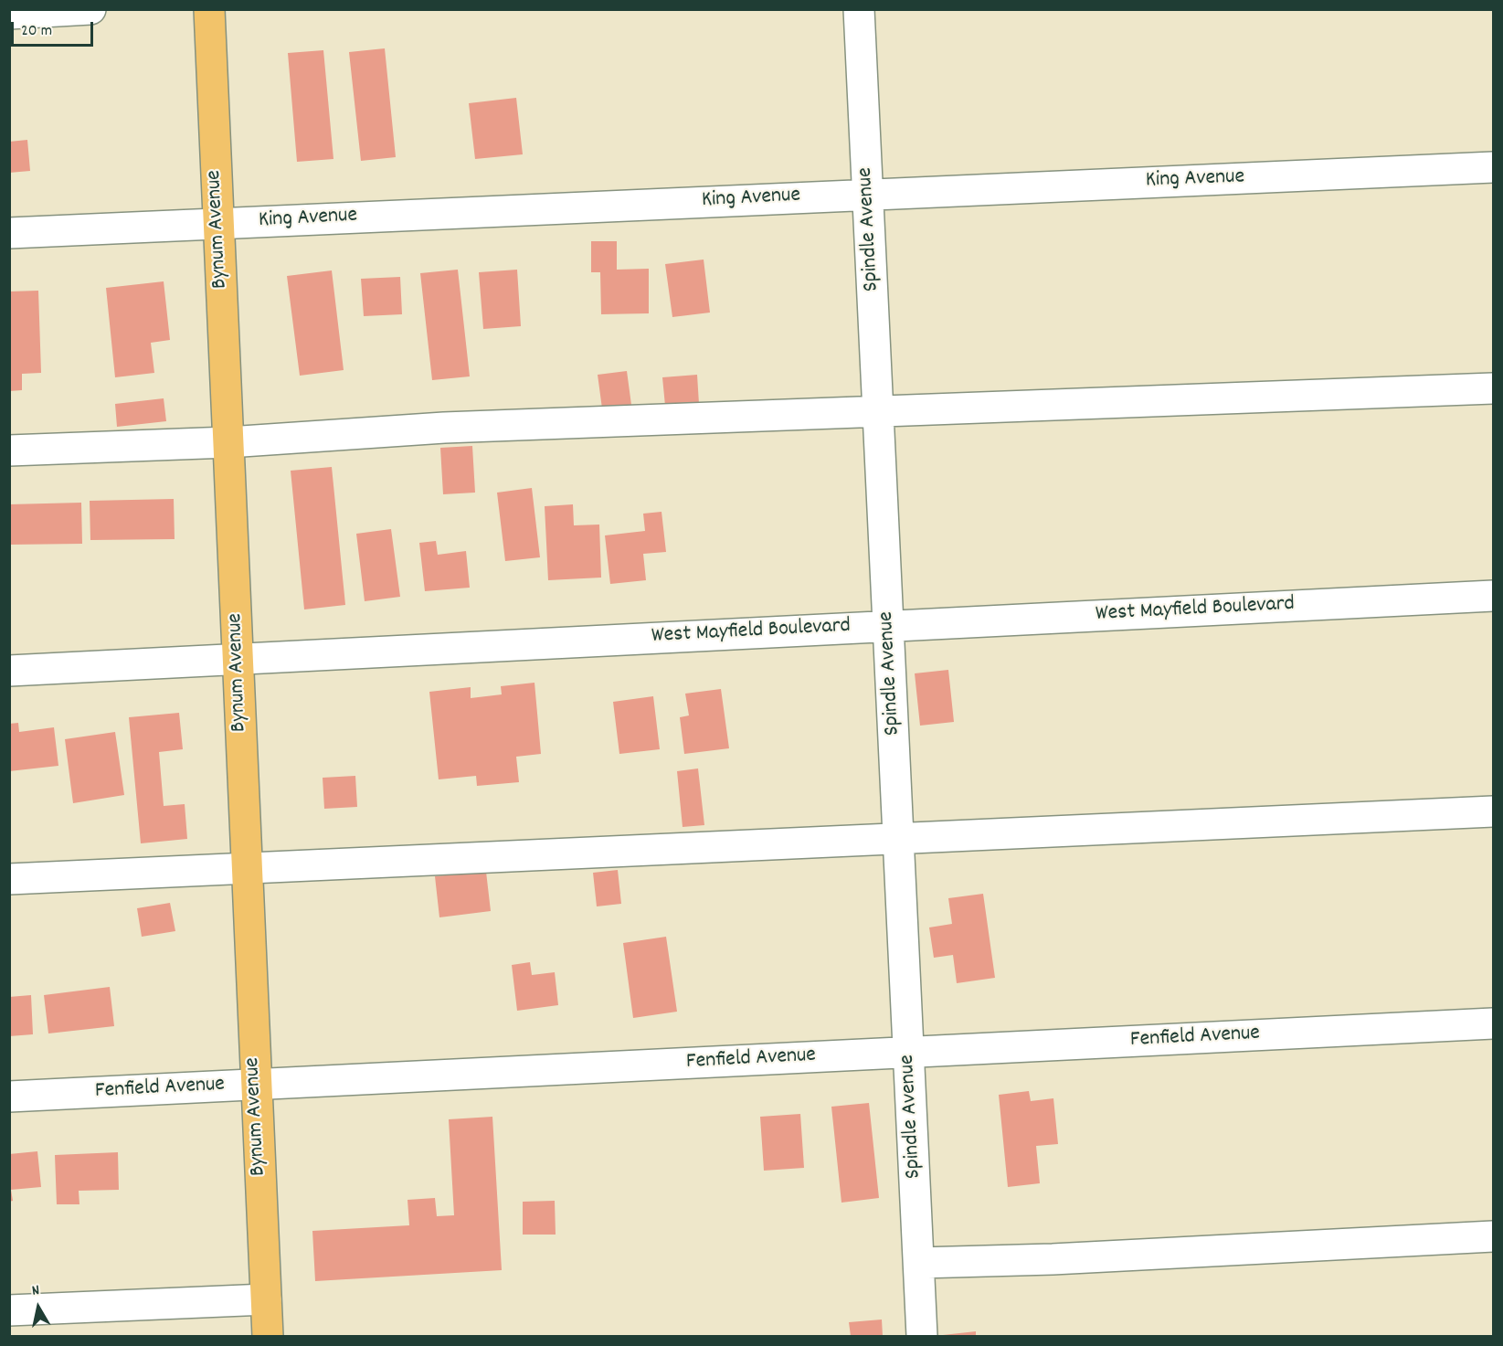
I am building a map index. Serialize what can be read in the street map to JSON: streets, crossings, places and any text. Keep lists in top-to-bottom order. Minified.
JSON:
{"streets":{"main road":["Bynum Avenue"],"street":["King Avenue","Spindle Avenue","West Mayfield Boulevard","Fenfield Avenue"]},"crossings":[["King Avenue","Bynum Avenue"],["King Avenue","Spindle Avenue"],["Bynum Avenue","West Mayfield Boulevard"],["Bynum Avenue","Fenfield Avenue"],["Spindle Avenue","West Mayfield Boulevard"],["Spindle Avenue","Fenfield Avenue"]],"scale_bar":"20 m","north":"top"}
